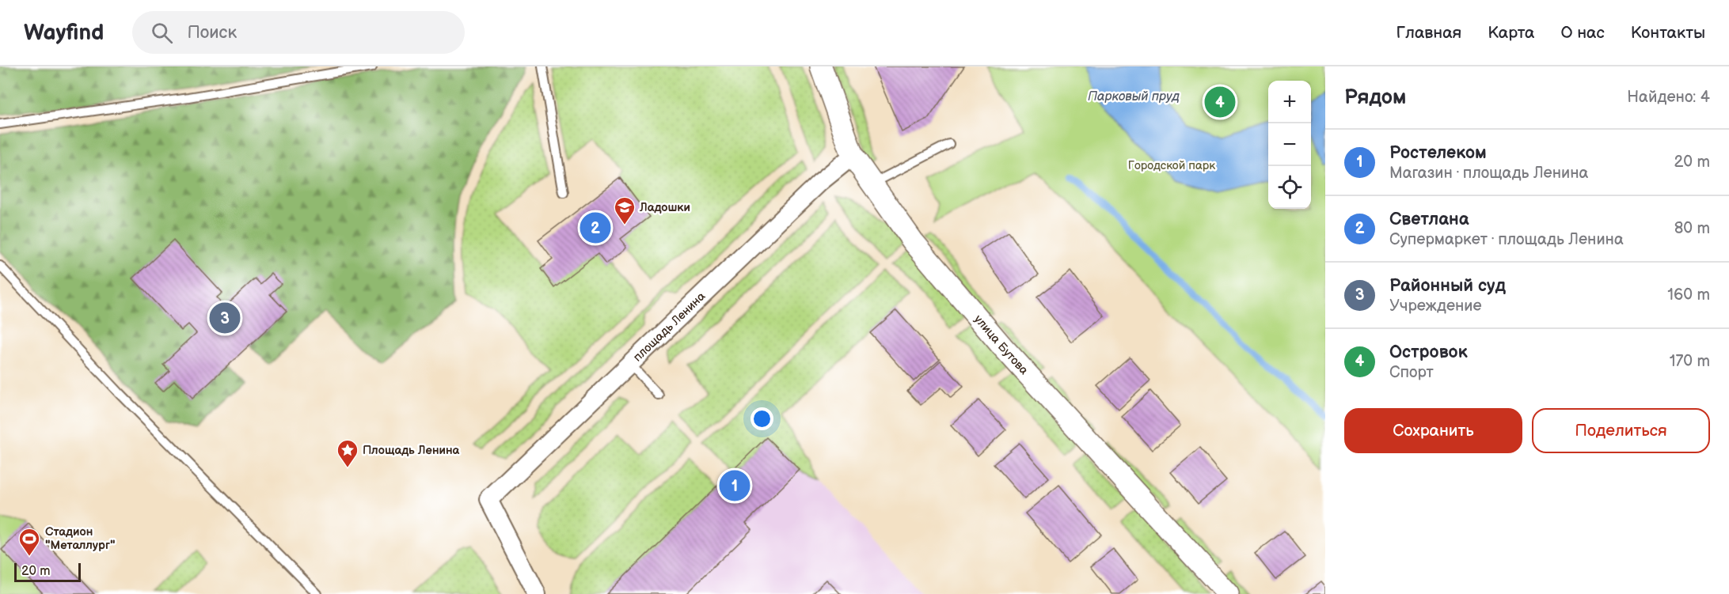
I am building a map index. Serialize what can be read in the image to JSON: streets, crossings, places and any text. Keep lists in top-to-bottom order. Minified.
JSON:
{"streets":{"street":["площадь Ленина","улица Бутова"]},"crossings":[["площадь Ленина","улица Бутова"]],"water":["Парковый пруд"],"parks":["Городской парк"],"places":{"school or university":["Ладошки"],"place":["Площадь Ленина"],"sports":["Стадион \"Металлург\""]},"scale_bar":"20 m","page":{"header":"Wayfind","search":"Поиск","nav":["Главная","Карта","О нас","Контакты"],"heading":["Рядом","Найдено: 4"],"map_buttons":["+","−"],"pins":["4","2","3","1"],"list":[{"mark":"1","name":"Ростелеком","note":"Магазин · площадь Ленина","value":"20 m"},{"mark":"2","name":"Светлана","note":"Супермаркет · площадь Ленина","value":"80 m"},{"mark":"3","name":"Районный суд","note":"Учреждение","value":"160 m"},{"mark":"4","name":"Островок","note":"Спорт","value":"170 m"}],"buttons":["Сохранить","Поделиться"],"scale":"20 m"}}
